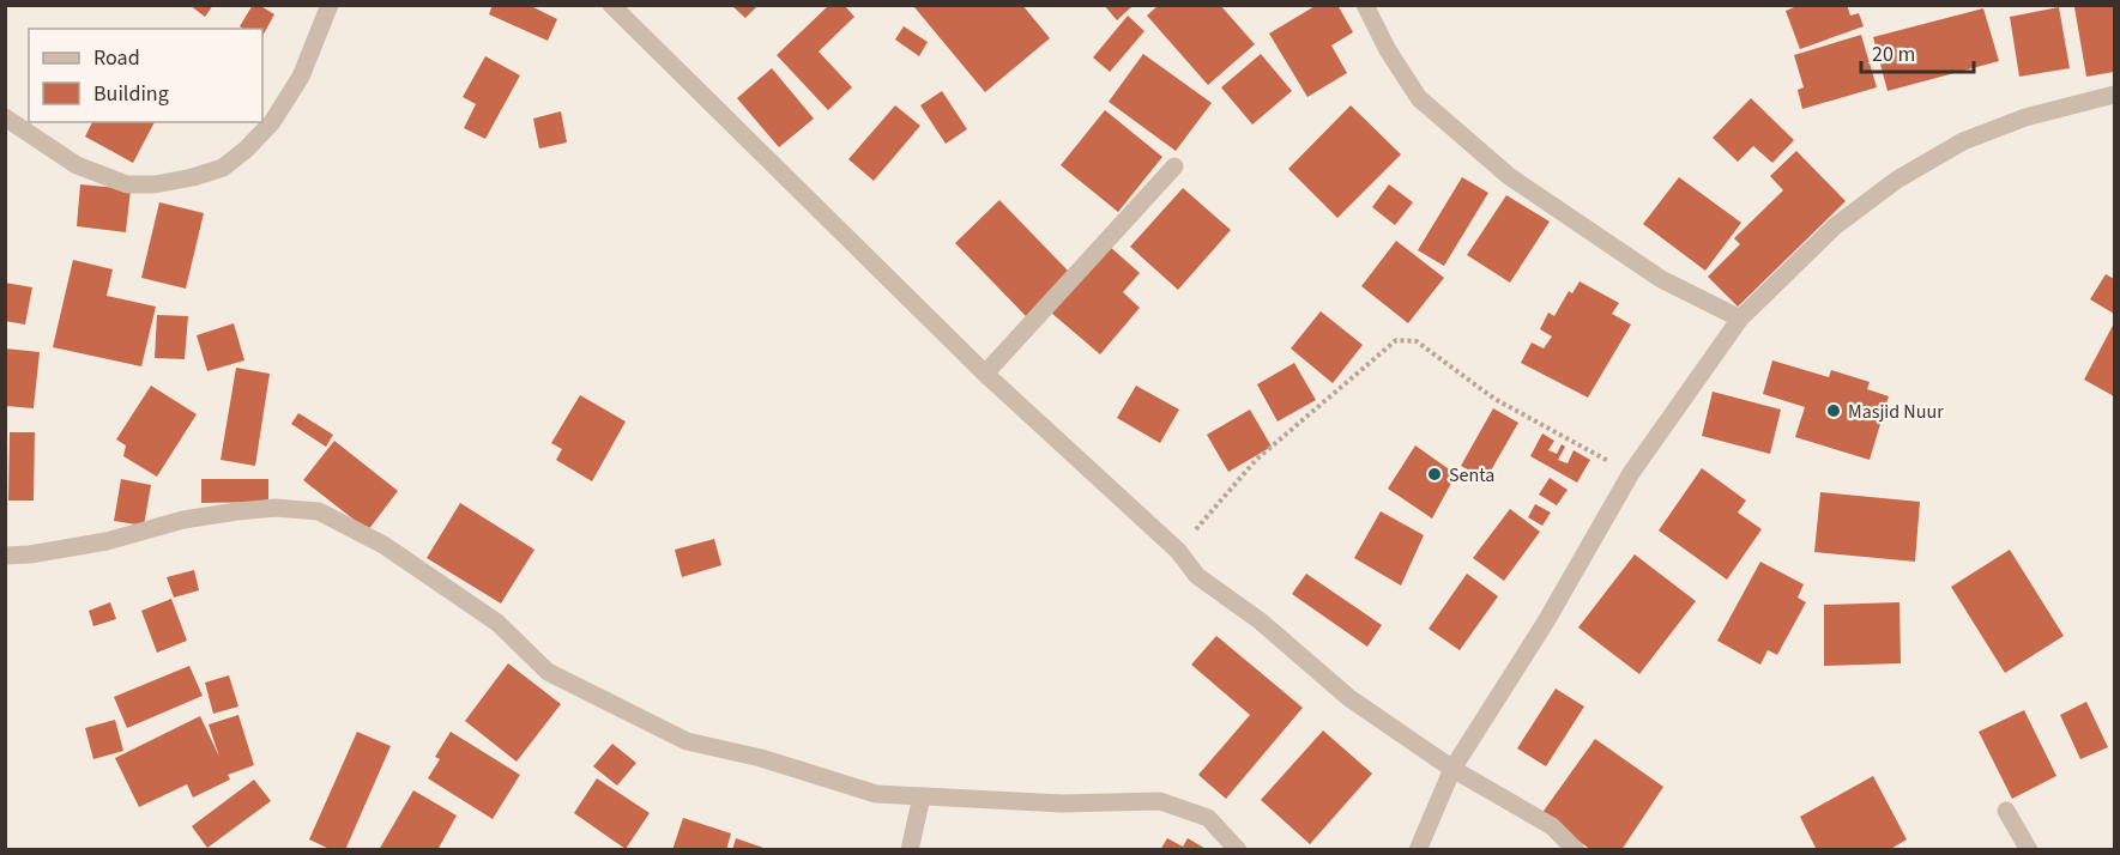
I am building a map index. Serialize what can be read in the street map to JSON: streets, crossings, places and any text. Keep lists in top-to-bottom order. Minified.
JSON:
{"places":["Masjid Nuur","Senta"],"legend":["Road","Building"],"scale_bar":"20 m"}
